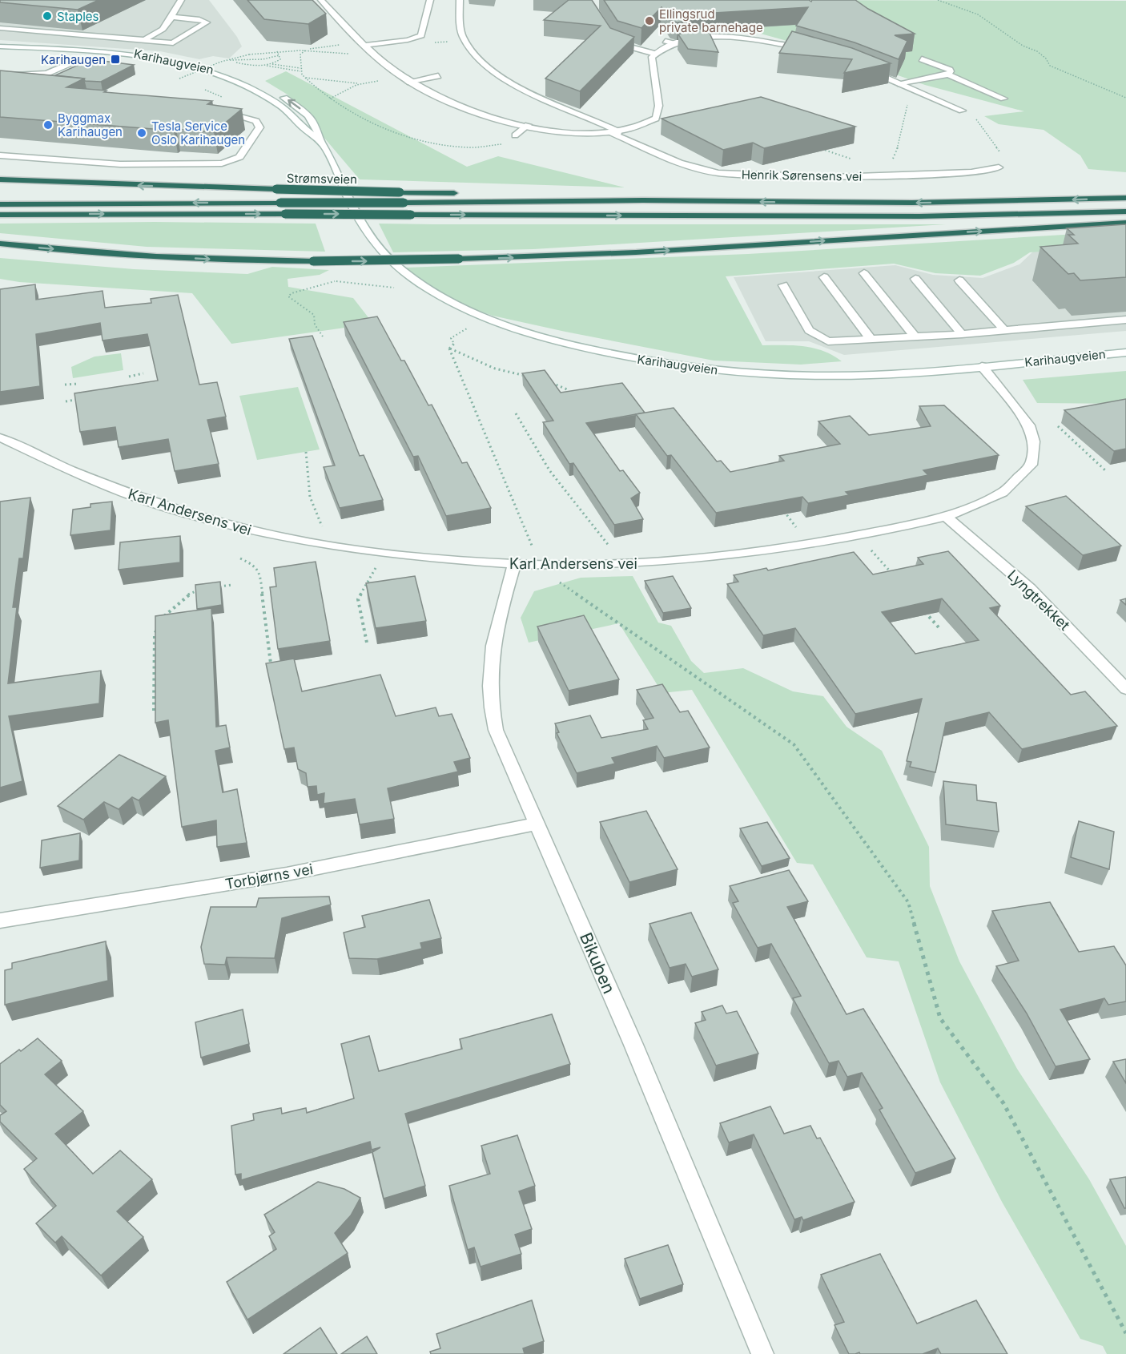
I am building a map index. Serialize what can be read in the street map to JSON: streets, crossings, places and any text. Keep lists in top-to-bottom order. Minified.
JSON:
{"streets":{"highway":["Strømsveien"],"street":["Karihaugveien","Henrik Sørensens vei","Karl Andersens vei","Lyngtrekket","Torbjørns vei","Bikuben"]},"crossings":[["Karihaugveien","Karl Andersens vei"],["Karl Andersens vei","Lyngtrekket"],["Karl Andersens vei","Bikuben"],["Torbjørns vei","Bikuben"]],"places":{"other":["Staples","Ellingsrud private barnehage","Byggmax Karihaugen","Tesla Service Oslo Karihaugen"],"transit":["Karihaugen"]}}
